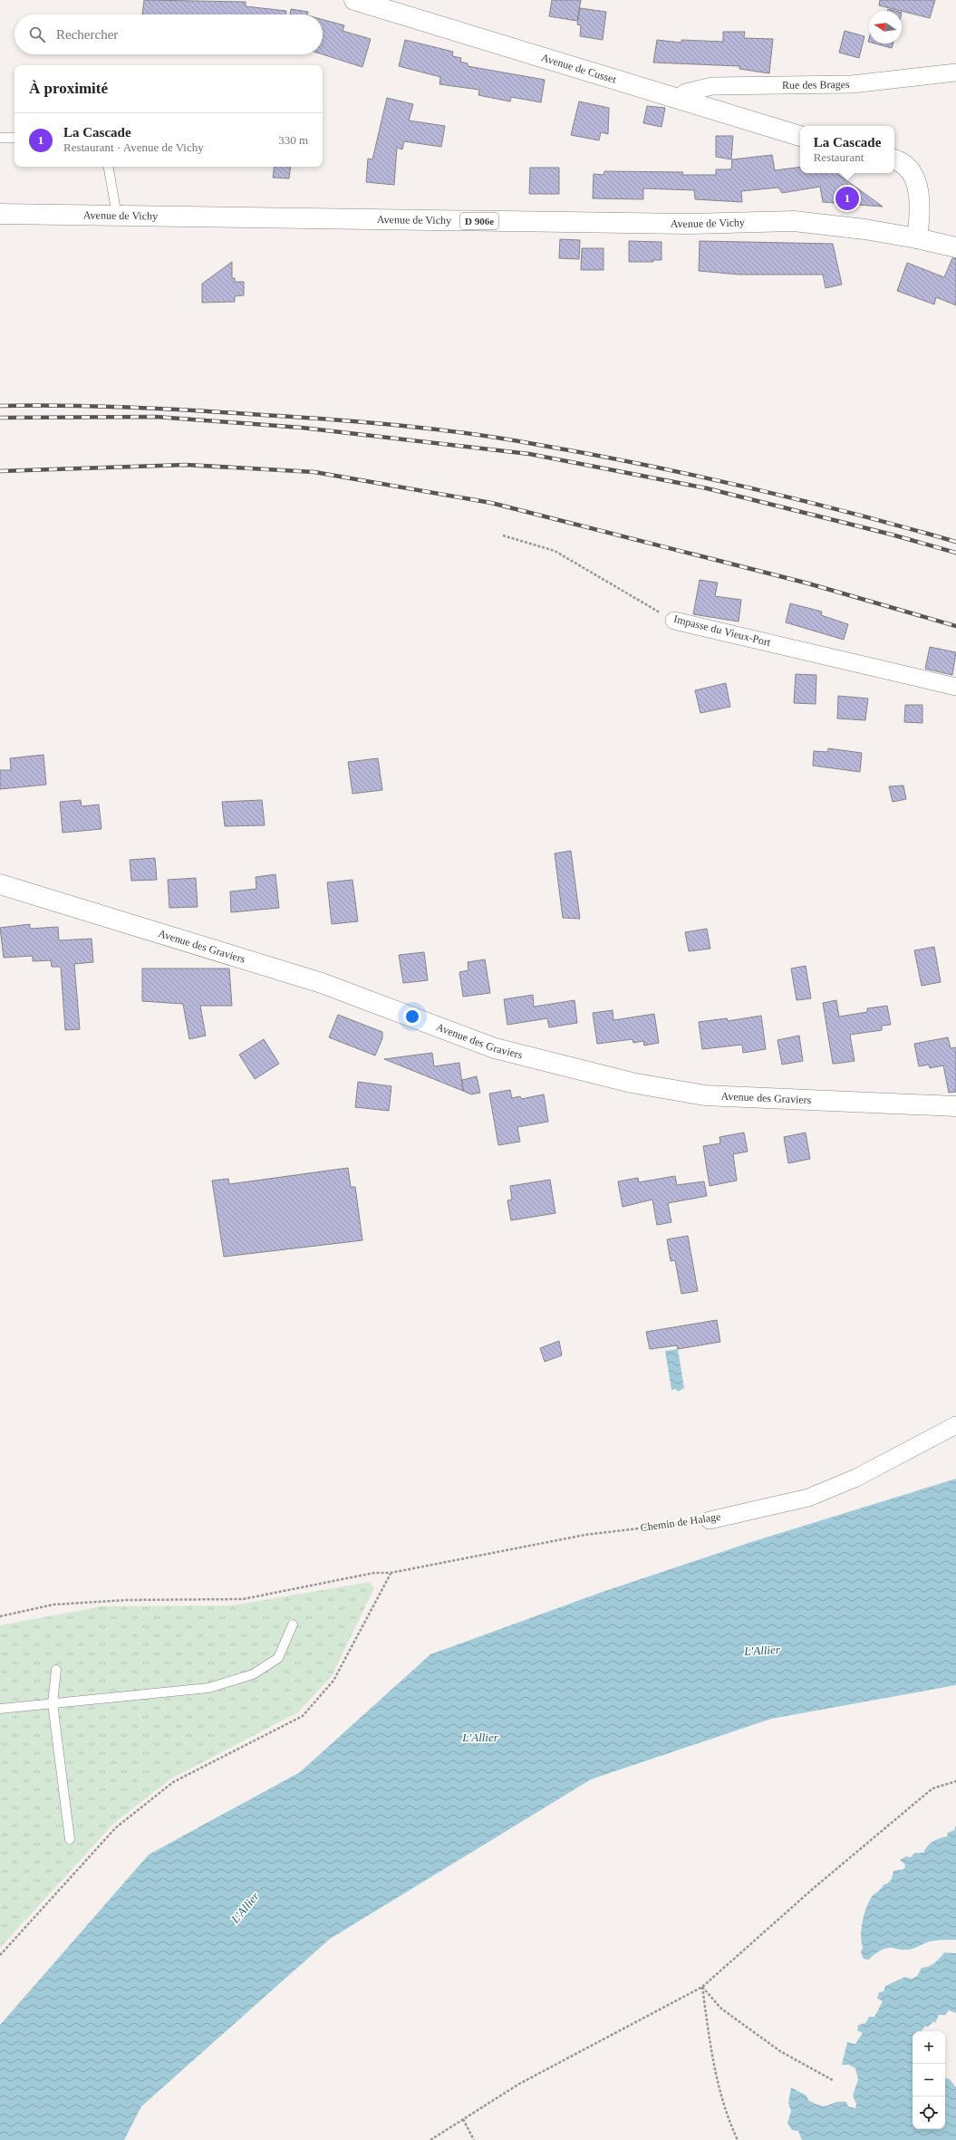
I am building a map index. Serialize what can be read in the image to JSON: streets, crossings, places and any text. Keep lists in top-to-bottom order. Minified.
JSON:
{"streets":{"main road":["Avenue de Cusset","Avenue de Vichy","D 906e","Avenue des Graviers"],"street":["Rue des Brages","Impasse du Vieux-Port","Chemin de Halage"]},"crossings":[["Avenue de Cusset","Rue des Brages"]],"water":["L'Allier"],"north":"left","page":{"search":"Rechercher","heading":"À proximité","list":[{"mark":"1","name":"La Cascade","note":"Restaurant · Avenue de Vichy","value":"330 m"}],"popup":["La Cascade","Restaurant"],"pins":"1","map_buttons":["+","−"]}}
